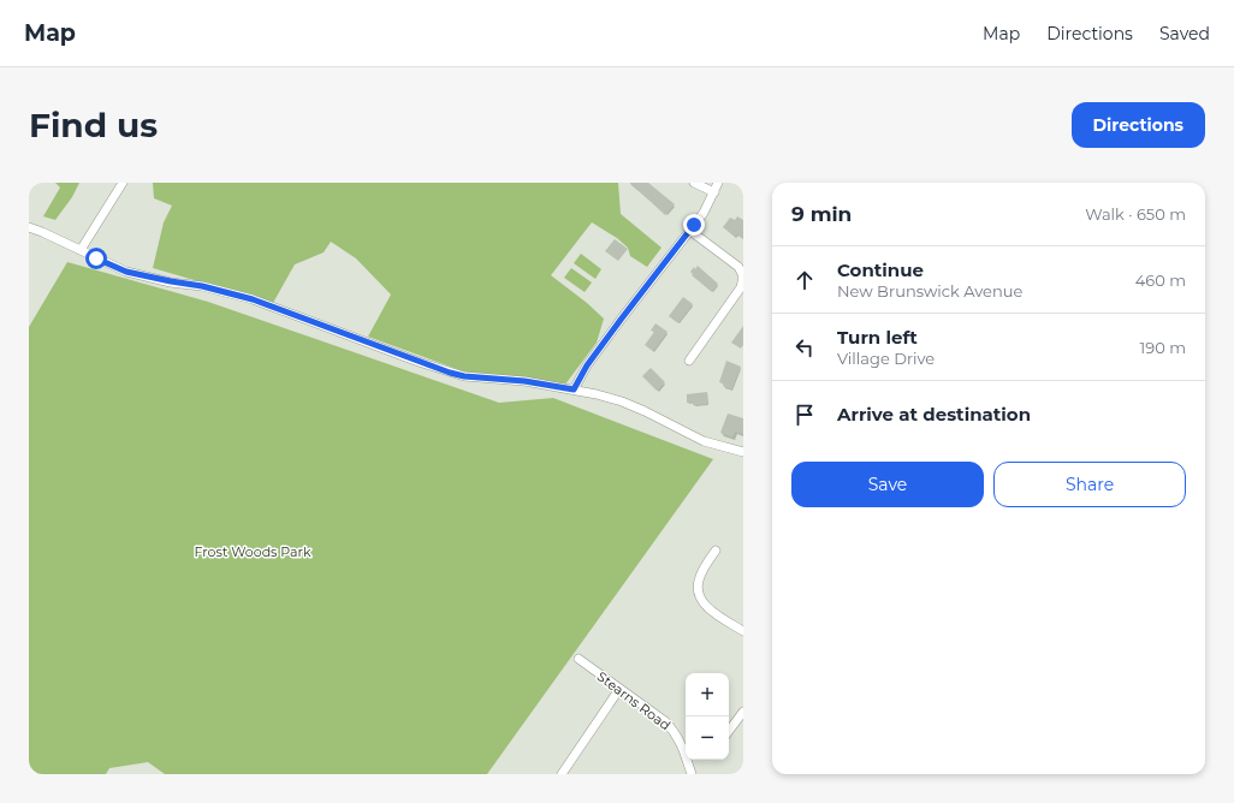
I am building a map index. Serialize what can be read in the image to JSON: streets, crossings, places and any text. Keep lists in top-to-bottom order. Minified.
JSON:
{"streets":{"street":["Stearns Road"]},"parks":["Frost Woods Park"],"page":{"header":"Map","nav":["Map","Directions","Saved"],"buttons":["Directions",["Save","Share"]],"title":"Find us","heading":["9 min","Walk · 650 m"],"list":[["Continue","New Brunswick Avenue","460 m"],["Turn left","Village Drive","190 m"],"Arrive at destination"],"map_buttons":["+","−"]}}
